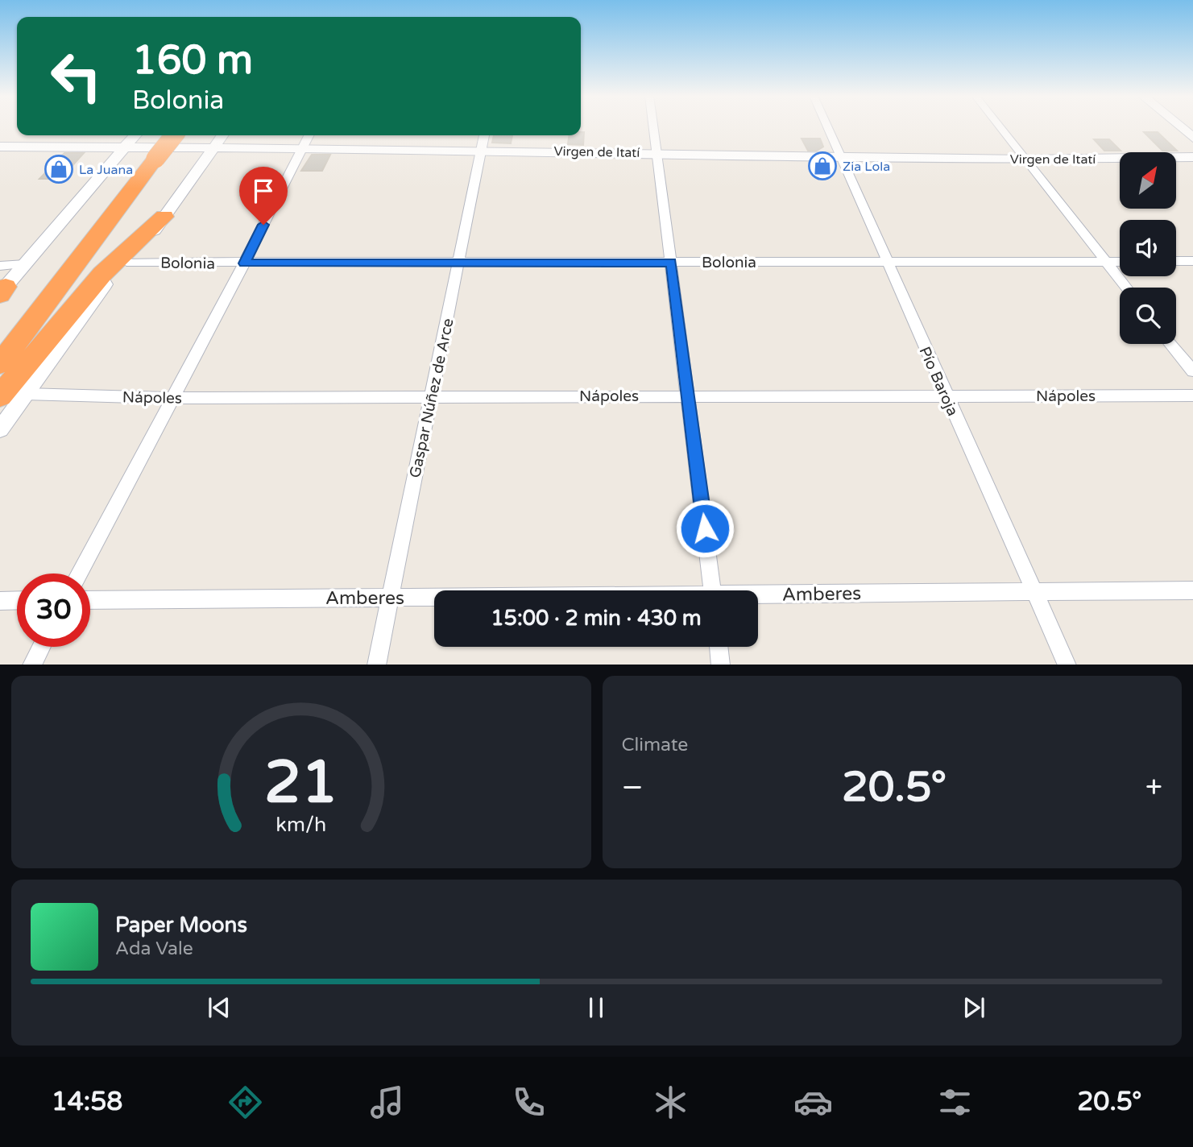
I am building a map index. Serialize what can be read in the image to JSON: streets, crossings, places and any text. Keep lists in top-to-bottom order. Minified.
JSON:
{"streets":{"street":["Virgen de Itatí","Bolonia","Pío Baroja","Nápoles","Gaspar Núñez de Arce","Amberes"]},"crossings":[["Virgen de Itatí","Pío Baroja"],["Virgen de Itatí","Gaspar Núñez de Arce"],["Bolonia","Pío Baroja"],["Bolonia","Gaspar Núñez de Arce"],["Pío Baroja","Nápoles"],["Pío Baroja","Amberes"],["Nápoles","Gaspar Núñez de Arce"],["Gaspar Núñez de Arce","Amberes"]],"places":{"shop":["Zia Lola","La Juana"]},"north":"top right","page":{"turn":["160 m","Bolonia"],"limit":"30","trip":"15:00 · 2 min · 430 m","tile":"Climate","heat":["−","20.5°","+"],"song":["Paper Moons","Ada Vale"],"tabs":["14:58","20.5°"],"gauge":["21","km/h"]}}
